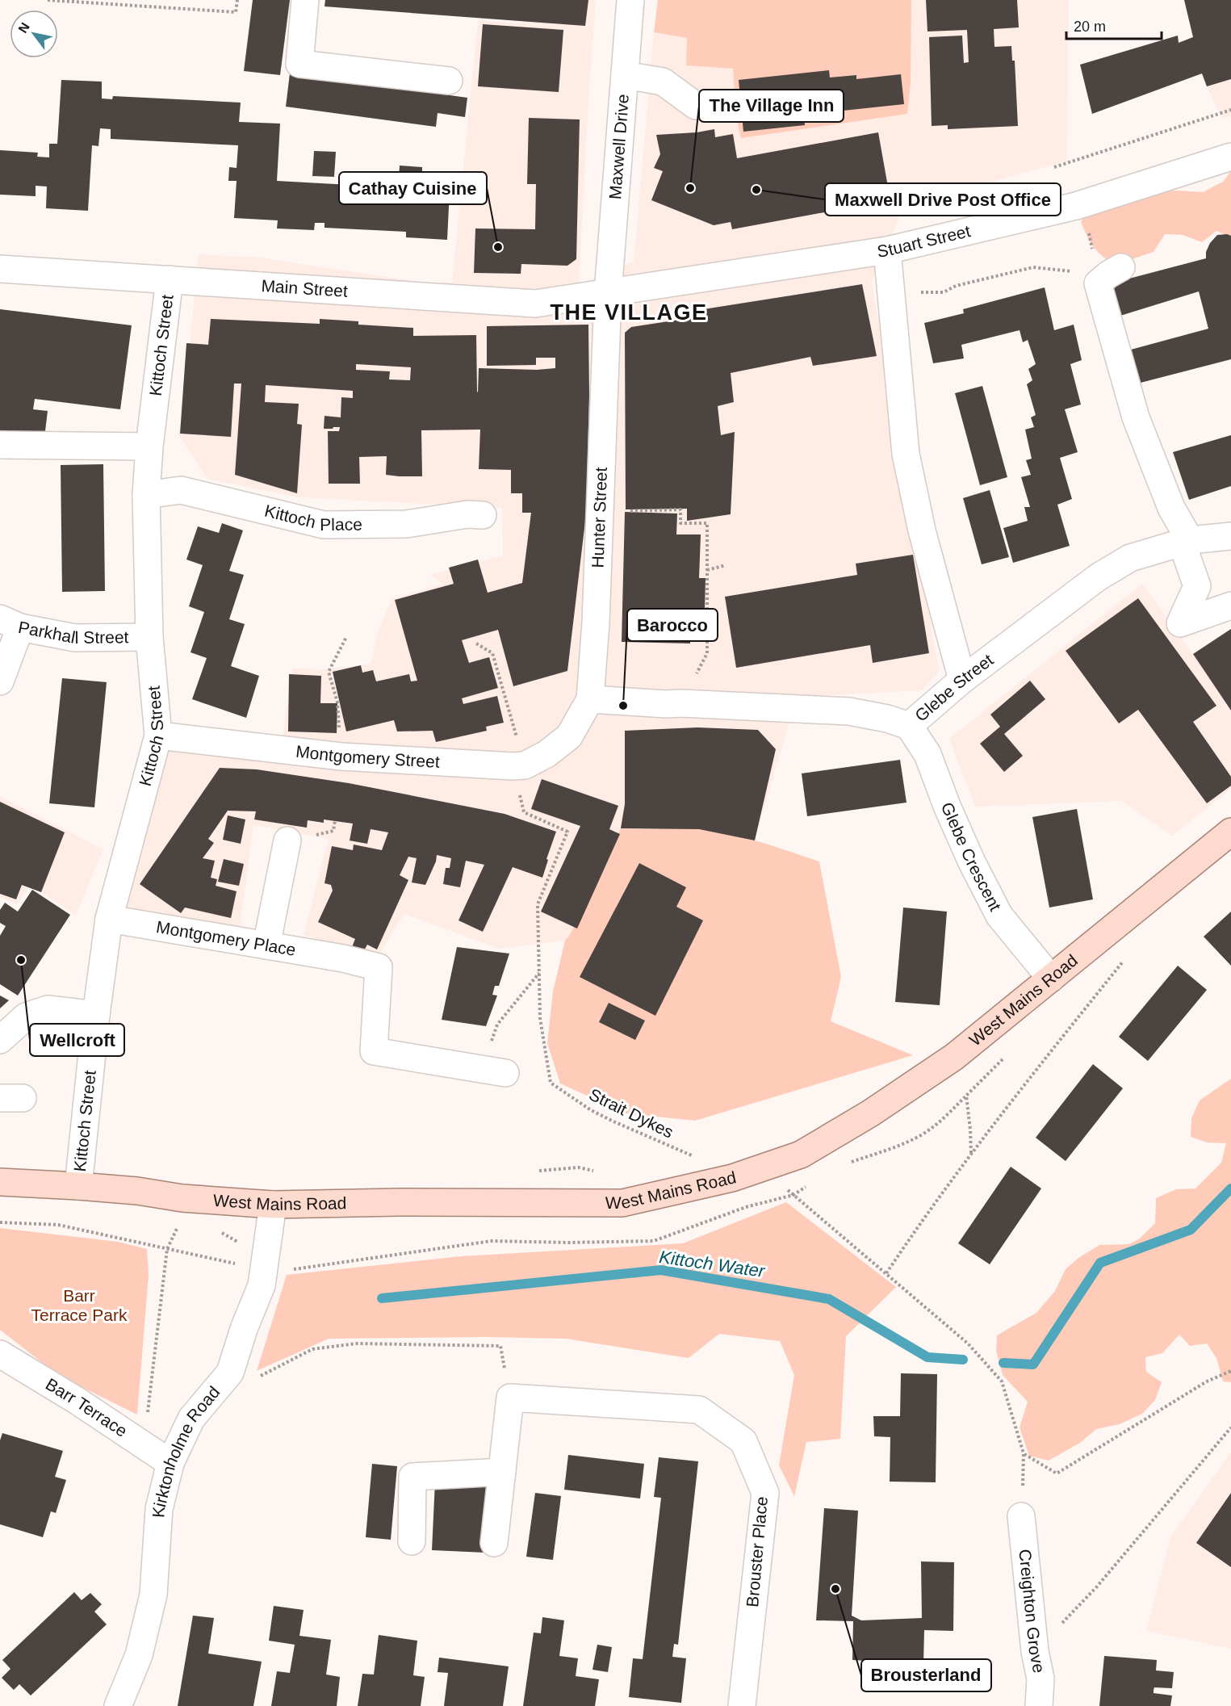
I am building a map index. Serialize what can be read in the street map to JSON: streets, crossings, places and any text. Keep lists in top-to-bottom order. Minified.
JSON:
{"streets":{"main road":["West Mains Road"],"street":["Maxwell Drive","Stuart Street","Main Street","Kittoch Street","Kittoch Place","Hunter Street","Parkhall Street","Glebe Street","Montgomery Street","Glebe Crescent","Montgomery Place","Barr Terrace","Kirktonholme Road","Brouster Place","Creighton Grove"],"path":["Strait Dykes"]},"crossings":[["Maxwell Drive","Stuart Street"],["Maxwell Drive","Main Street"],["Maxwell Drive","Hunter Street"],["Stuart Street","Main Street"],["Stuart Street","Hunter Street"],["Main Street","Kittoch Street"],["Main Street","Hunter Street"],["Kittoch Street","Kittoch Place"],["Kittoch Street","Parkhall Street"],["Kittoch Street","Montgomery Street"],["Kittoch Street","Montgomery Place"],["Kittoch Street","West Mains Road"],["Hunter Street","Glebe Street"],["Hunter Street","Montgomery Street"],["Hunter Street","Strait Dykes"],["Glebe Street","Glebe Crescent"],["Montgomery Street","Strait Dykes"],["Glebe Crescent","West Mains Road"],["West Mains Road","Kirktonholme Road"],["Barr Terrace","Kirktonholme Road"]],"districts":["THE VILLAGE"],"water":["Kittoch Water"],"parks":["Barr Terrace Park"],"places":["The Village Inn","Maxwell Drive Post Office","Cathay Cuisine","Barocco","Wellcroft","Brousterland"],"scale_bar":"20 m","north":"top left"}
